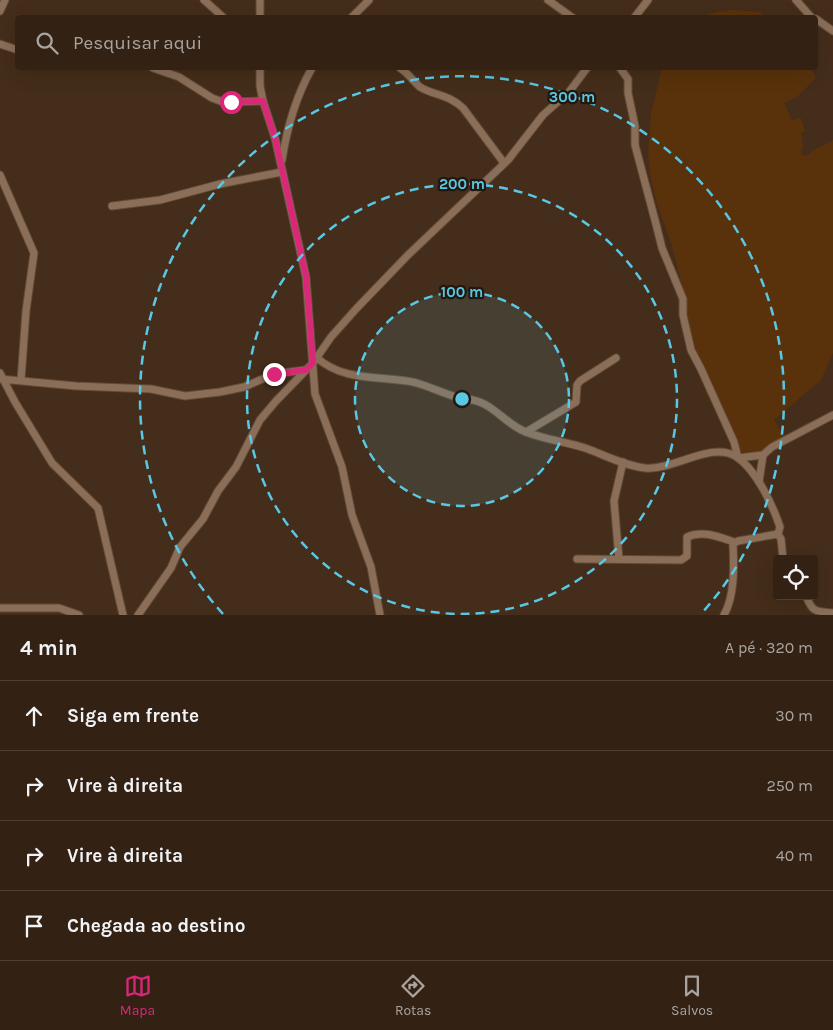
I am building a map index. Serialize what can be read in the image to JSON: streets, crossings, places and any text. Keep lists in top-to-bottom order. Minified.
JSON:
{"page":{"search":"Pesquisar aqui","heading":["4 min","A pé · 320 m"],"list":[["Siga em frente","30 m"],["Vire à direita","250 m"],["Vire à direita","40 m"],"Chegada ao destino"],"nav":["Mapa","Rotas","Salvos"]},"rings":["300 m","200 m","100 m"]}
